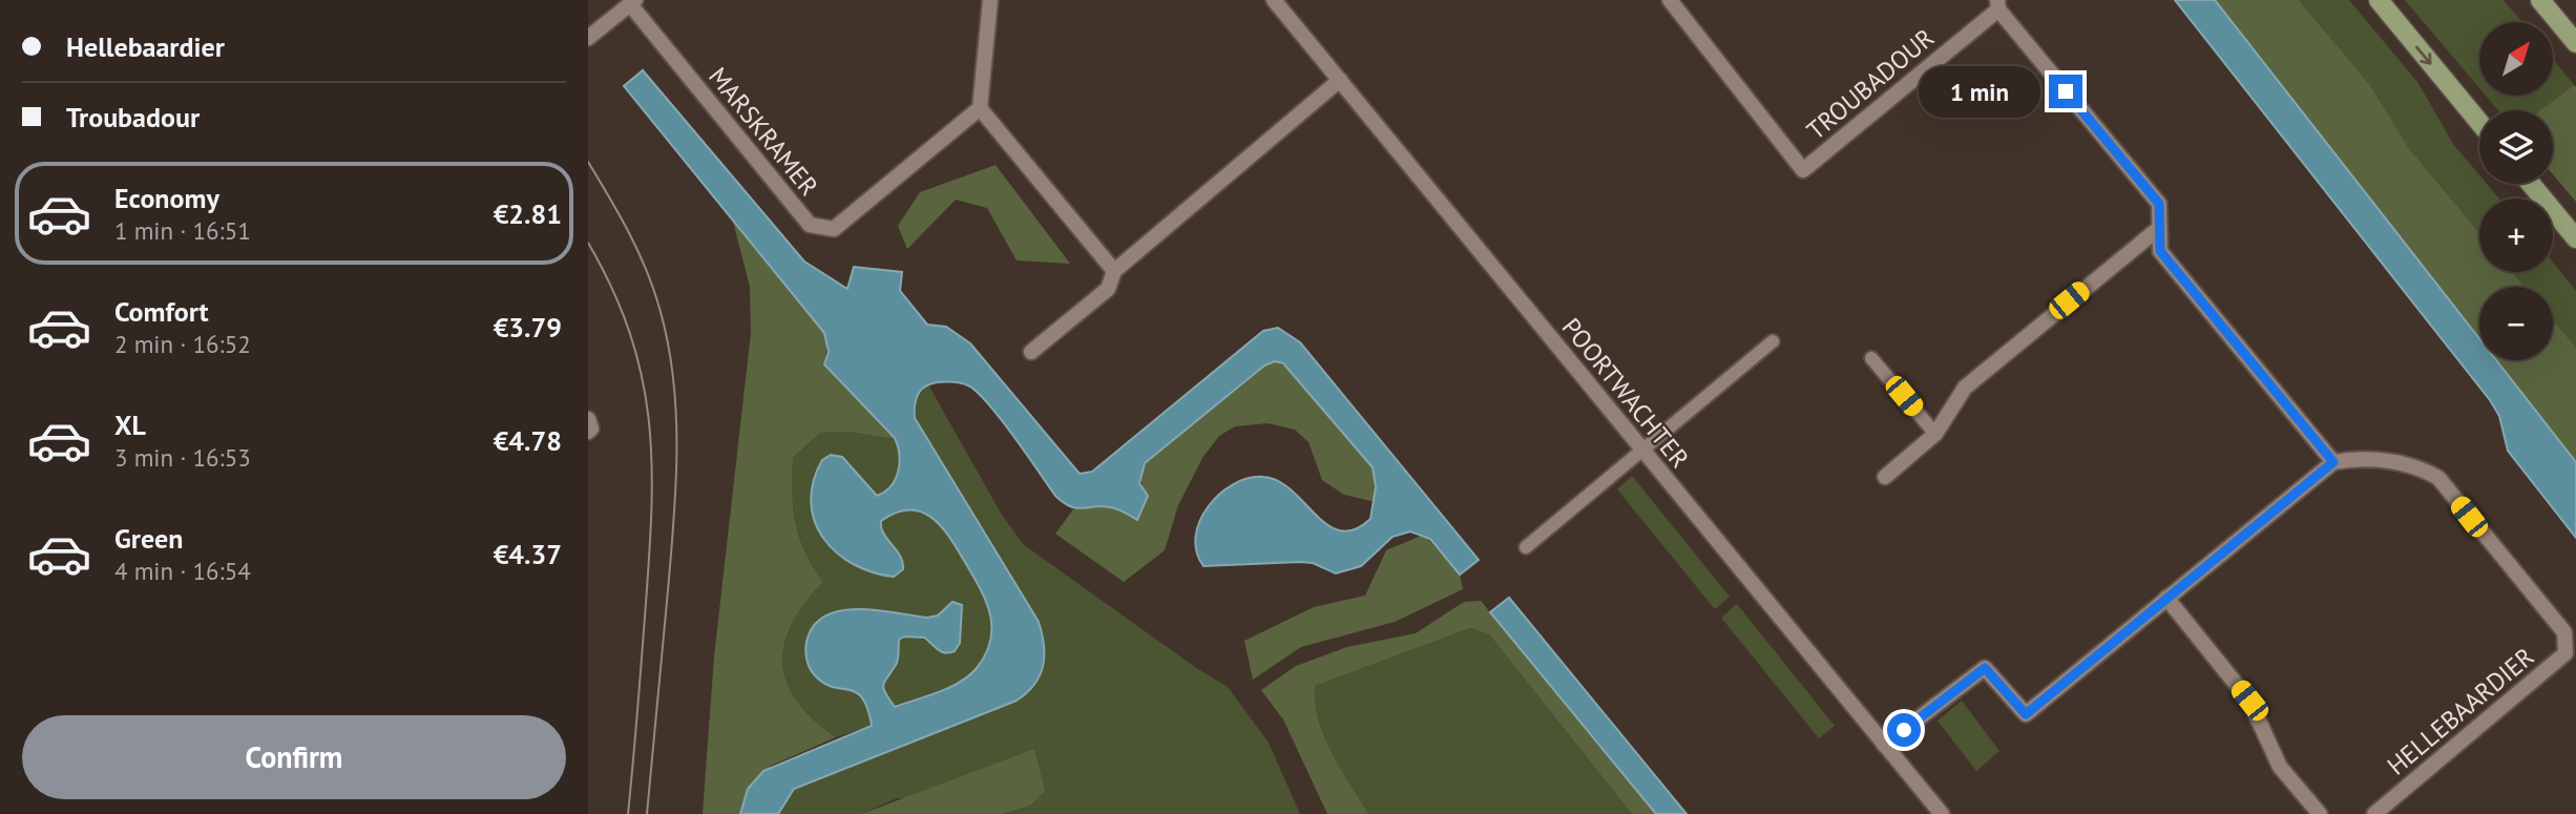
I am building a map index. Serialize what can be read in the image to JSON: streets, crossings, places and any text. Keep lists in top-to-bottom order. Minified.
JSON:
{"streets":{"street":["TROUBADOUR","MARSKRAMER","POORTWACHTER","HELLEBAARDIER"]},"crossings":[["TROUBADOUR","HELLEBAARDIER"]],"north":"top right","page":{"banner":["Hellebaardier","Troubadour"],"map_buttons":["+","−"],"bubble":"1 min","list":[{"name":"Economy","note":"1 min · 16:51","value":"€2.81"},{"name":"Comfort","note":"2 min · 16:52","value":"€3.79"},{"name":"XL","note":"3 min · 16:53","value":"€4.78"},{"name":"Green","note":"4 min · 16:54","value":"€4.37"}],"buttons":"Confirm"}}
